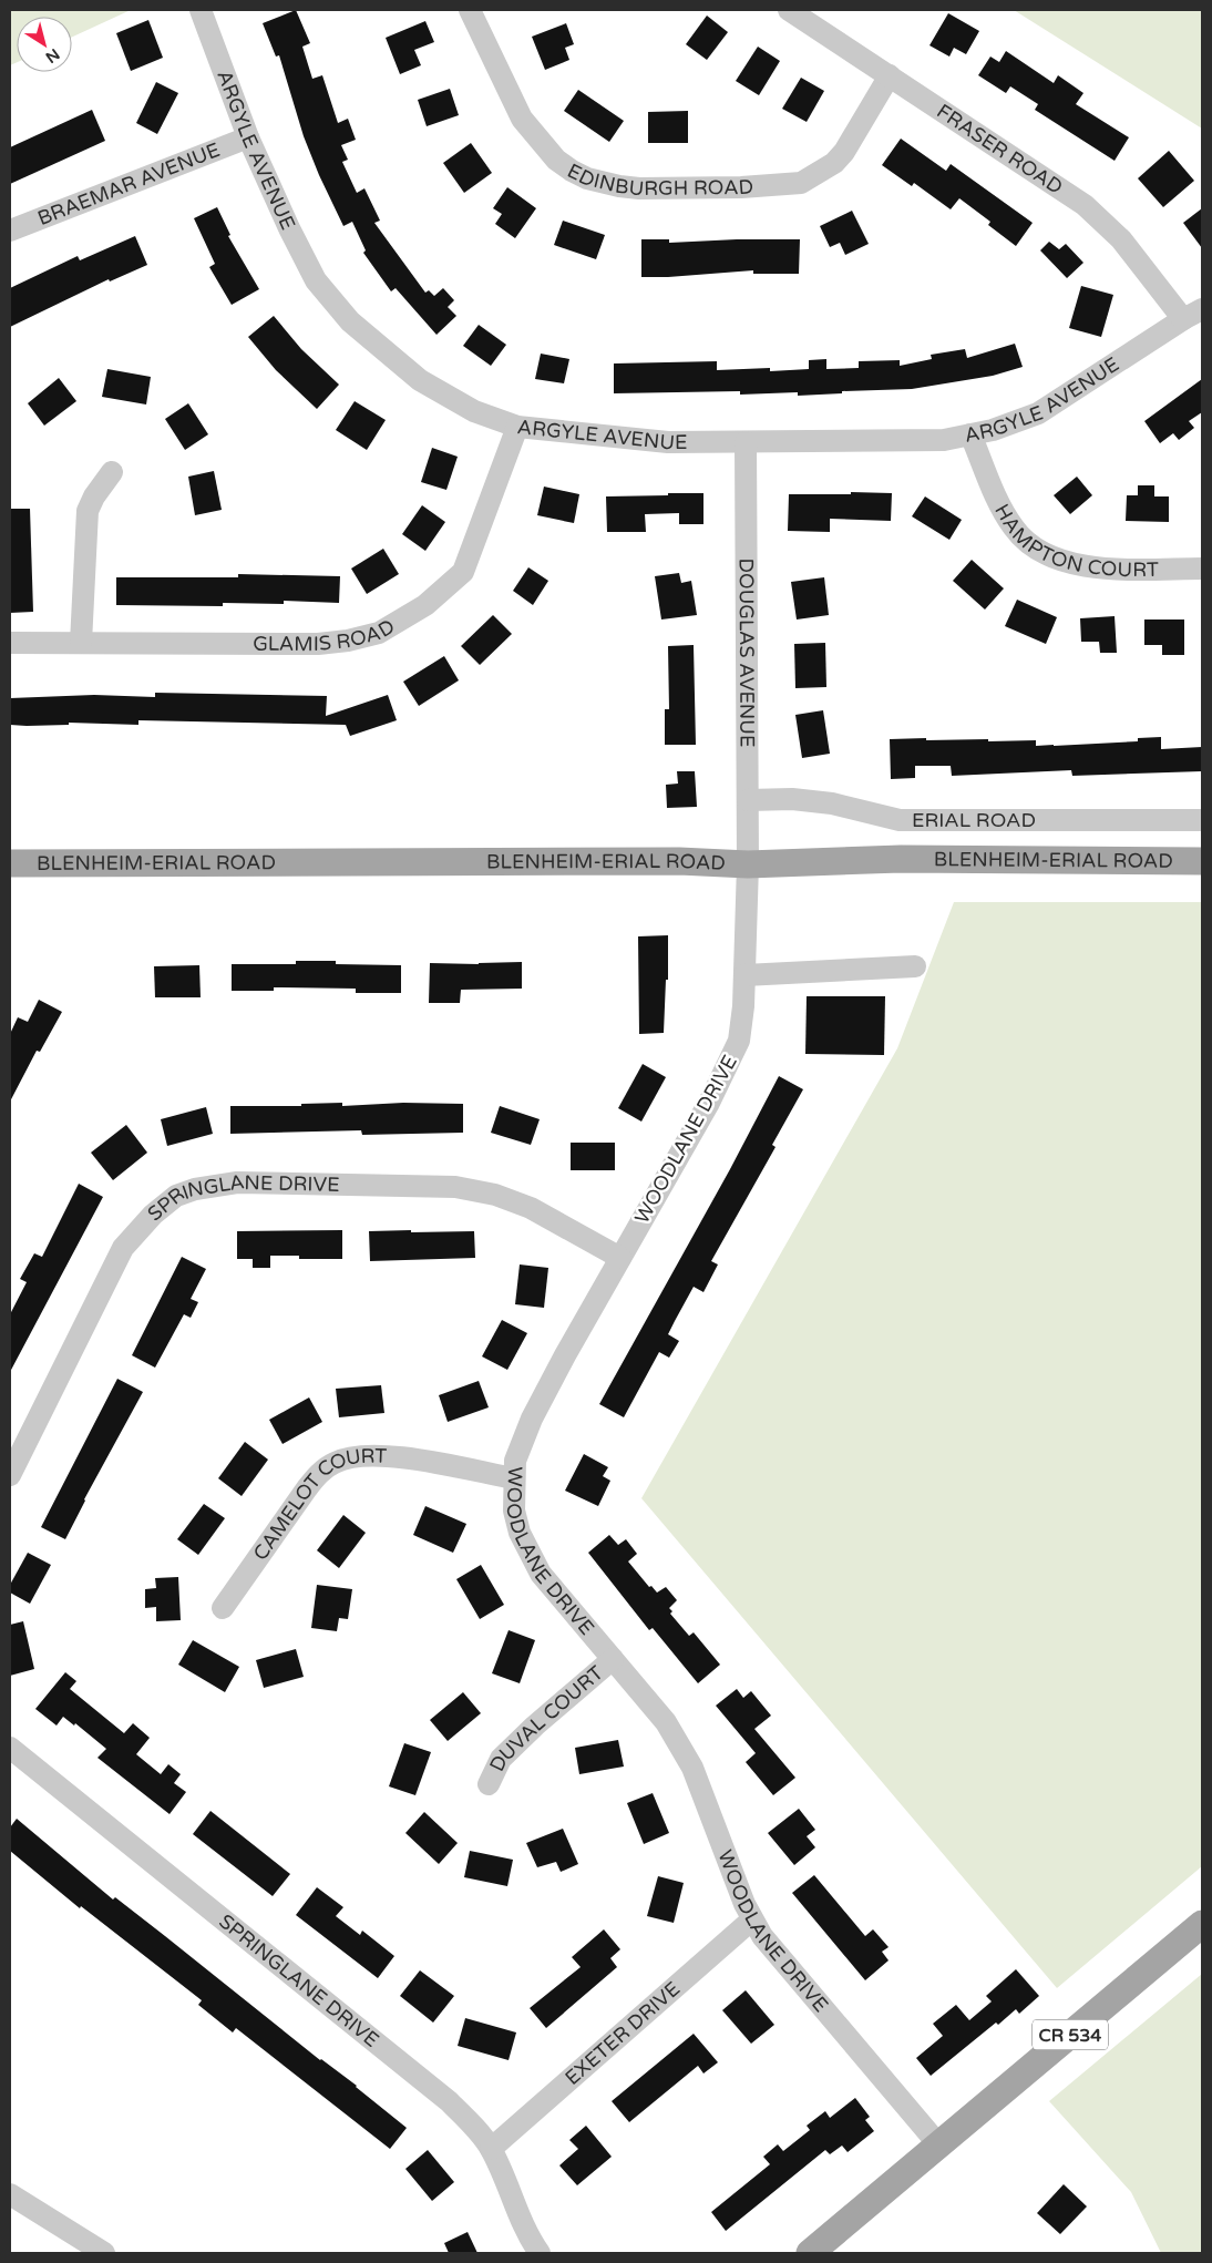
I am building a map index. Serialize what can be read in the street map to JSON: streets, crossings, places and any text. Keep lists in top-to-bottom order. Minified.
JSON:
{"streets":{"main road":["BLENHEIM-ERIAL ROAD","CR 534"],"street":["FRASER ROAD","ARGYLE AVENUE","EDINBURGH ROAD","BRAEMAR AVENUE","HAMPTON COURT","GLAMIS ROAD","DOUGLAS AVENUE","ERIAL ROAD","WOODLANE DRIVE","SPRINGLANE DRIVE","CAMELOT COURT","DUVAL COURT","EXETER DRIVE"]},"crossings":[["FRASER ROAD","ARGYLE AVENUE"],["FRASER ROAD","EDINBURGH ROAD"],["ARGYLE AVENUE","BRAEMAR AVENUE"],["ARGYLE AVENUE","HAMPTON COURT"],["ARGYLE AVENUE","GLAMIS ROAD"],["ARGYLE AVENUE","DOUGLAS AVENUE"],["DOUGLAS AVENUE","ERIAL ROAD"],["DOUGLAS AVENUE","BLENHEIM-ERIAL ROAD"],["DOUGLAS AVENUE","WOODLANE DRIVE"],["BLENHEIM-ERIAL ROAD","WOODLANE DRIVE"],["WOODLANE DRIVE","SPRINGLANE DRIVE"],["WOODLANE DRIVE","CAMELOT COURT"],["WOODLANE DRIVE","DUVAL COURT"],["WOODLANE DRIVE","EXETER DRIVE"],["WOODLANE DRIVE","CR 534"],["SPRINGLANE DRIVE","EXETER DRIVE"]],"north":"bottom right"}
